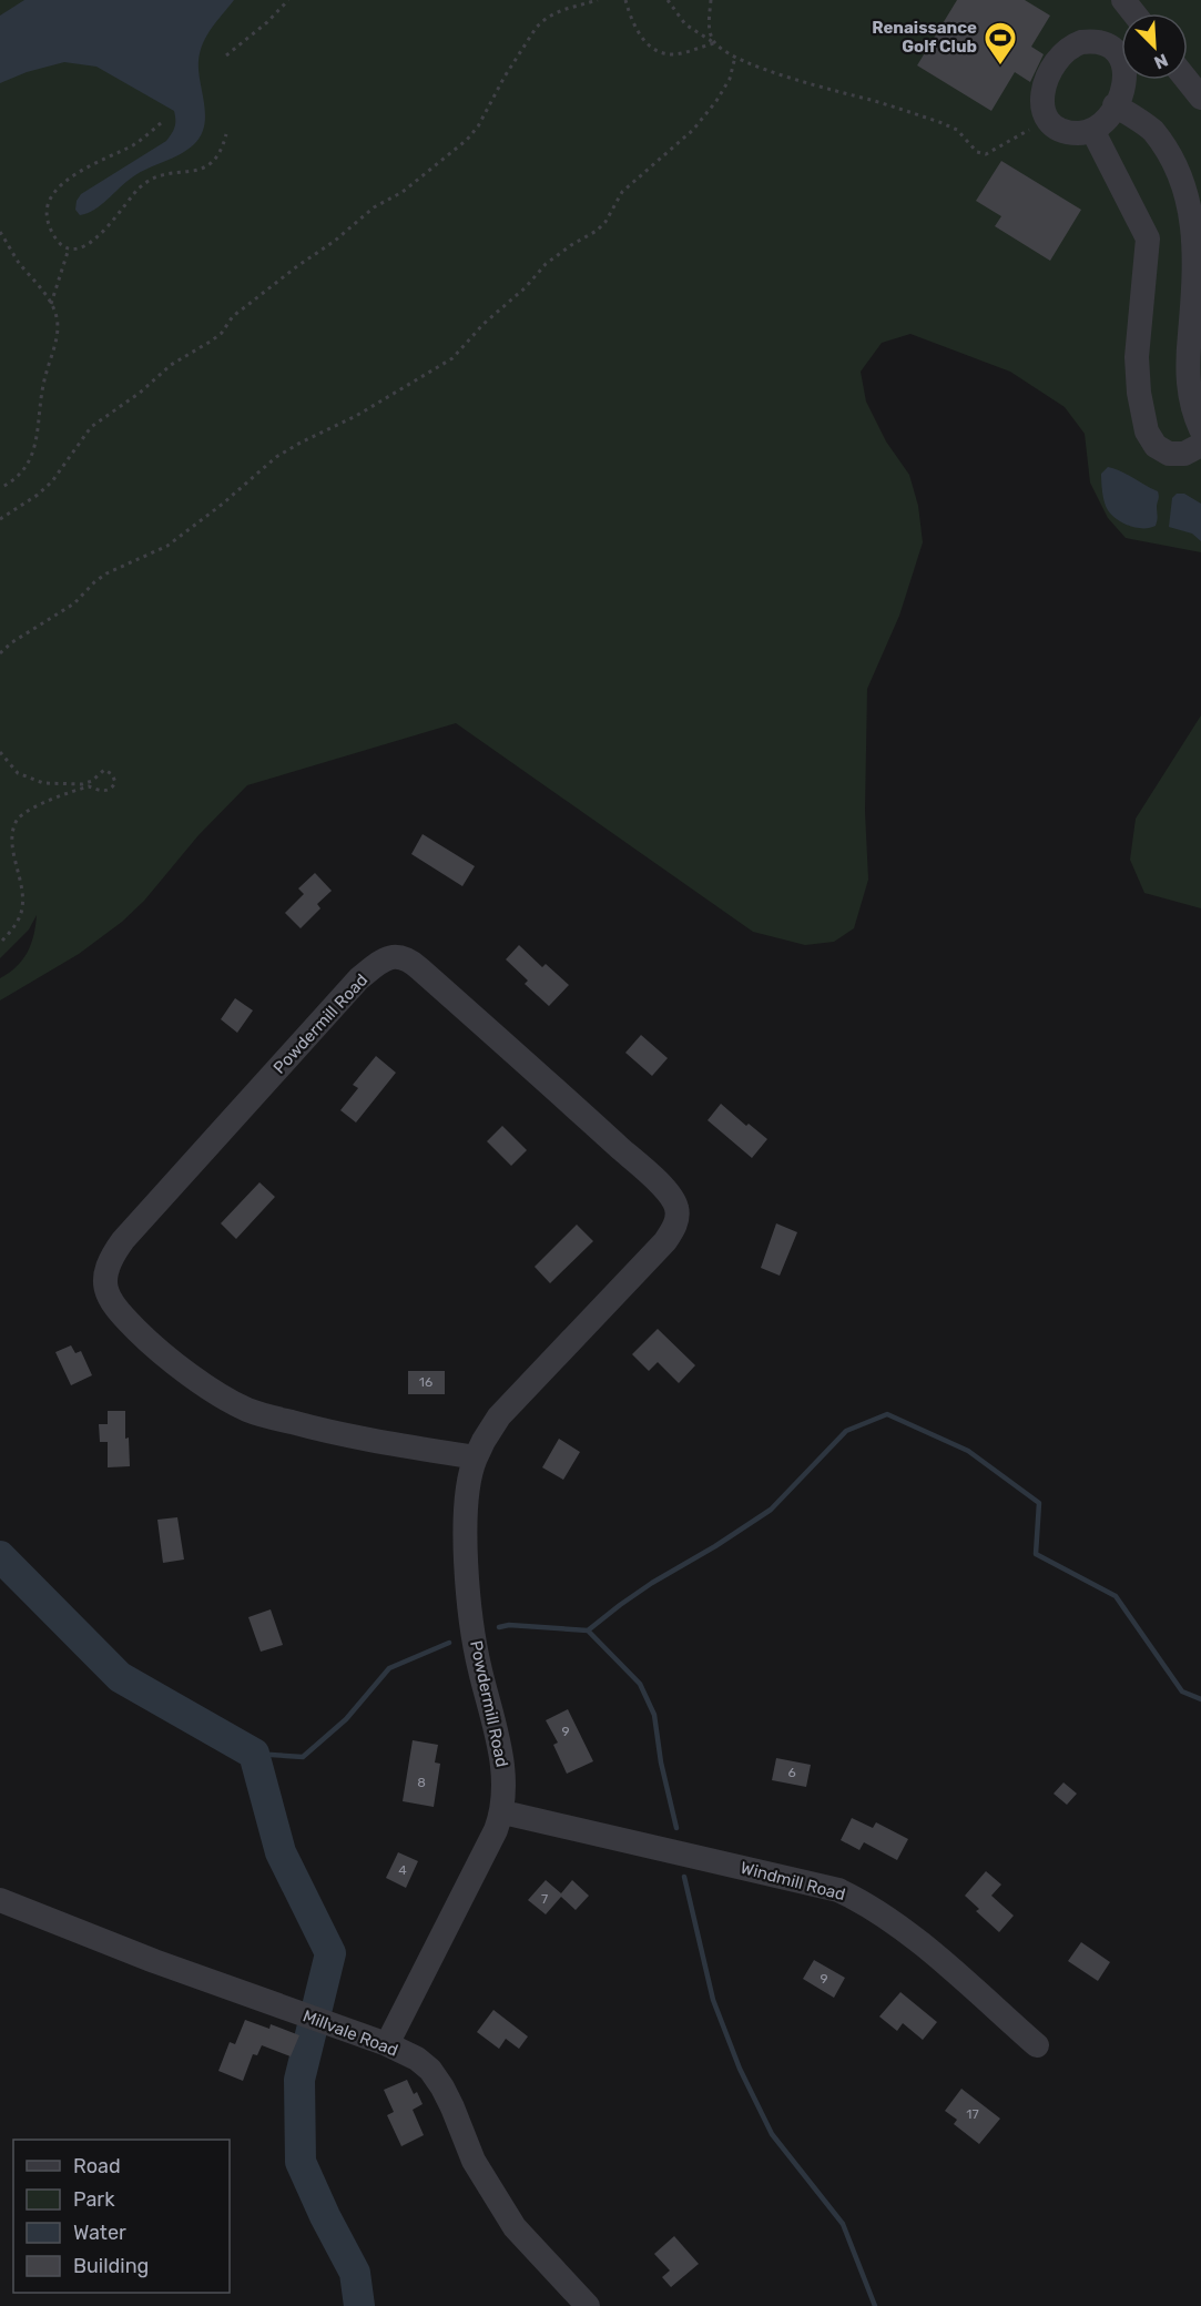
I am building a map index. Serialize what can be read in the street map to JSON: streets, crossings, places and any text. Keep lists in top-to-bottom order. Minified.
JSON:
{"streets":{"street":["Powdermill Road","Windmill Road","Millvale Road"]},"crossings":[["Powdermill Road","Windmill Road"],["Powdermill Road","Millvale Road"]],"places":{"sports":["Renaissance Golf Club"]},"house_numbers":["16","9","6","8","4","7","9","17"],"legend":["Road","Park","Water","Building"],"north":"bottom right"}
